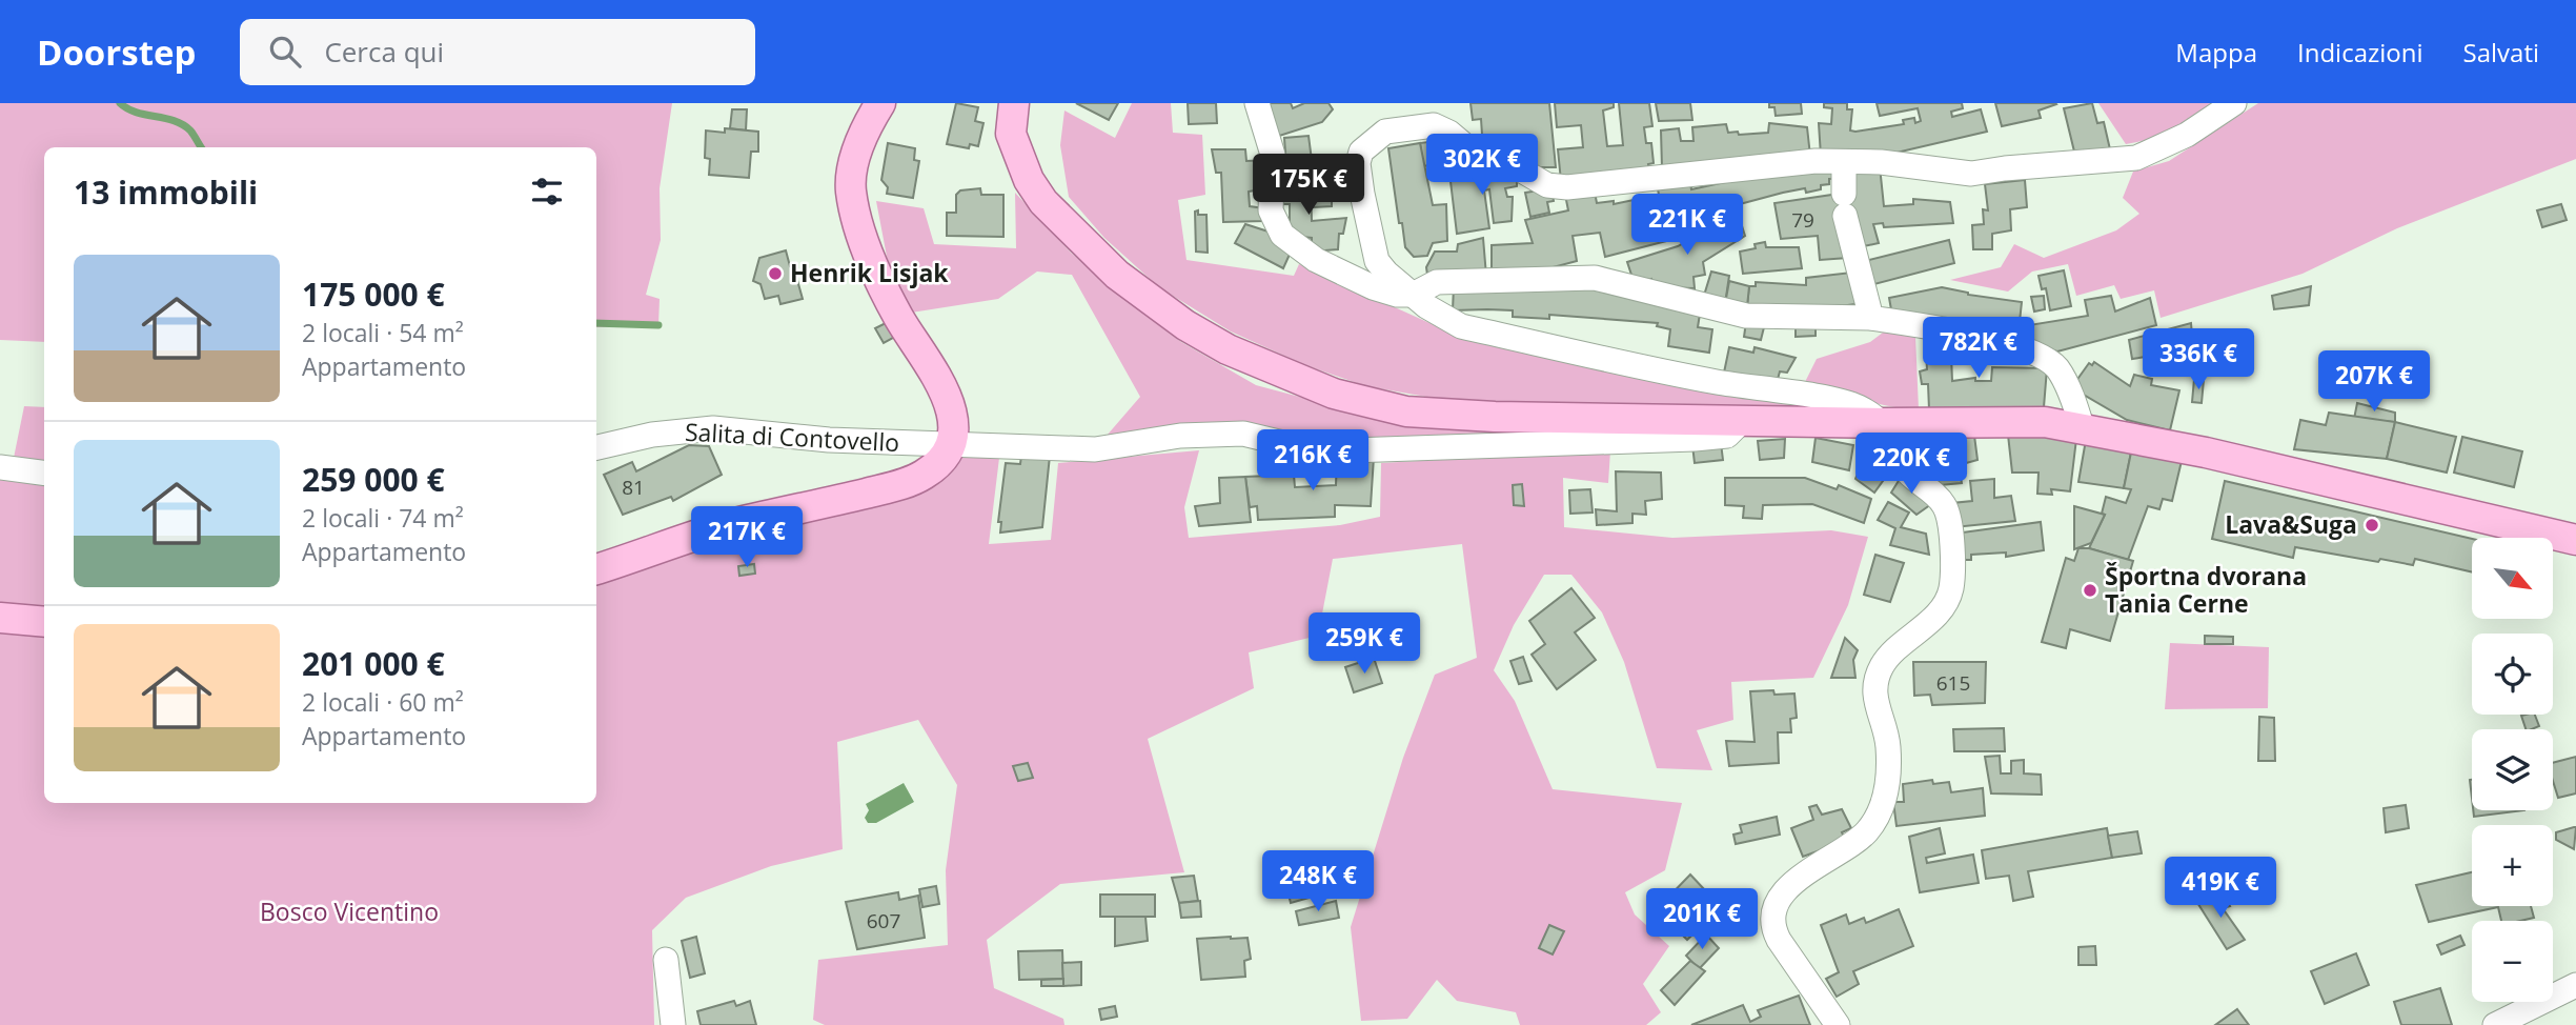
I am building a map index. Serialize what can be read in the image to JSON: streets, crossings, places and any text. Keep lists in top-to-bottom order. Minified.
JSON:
{"streets":{"street":["Salita di Contovello"]},"parks":["Bosco Vicentino"],"places":["Henrik Lisjak","Lava&Suga","Športna dvorana Tania Cerne"],"house_numbers":["79","81","615","607"],"north":"bottom right","page":{"header":"Doorstep","search":"Cerca qui","nav":["Mappa","Indicazioni","Salvati"],"price":["302K €","175K €","221K €","782K €","336K €","207K €","216K €","220K €","217K €","259K €","248K €","419K €","201K €"],"heading":"13 immobili","list":[{"name":"175 000 €","note":"2 locali · 54 m² · Appartamento"},{"name":"259 000 €","note":"2 locali · 74 m² · Appartamento"},{"name":"201 000 €","note":"2 locali · 60 m² · Appartamento"}],"map_buttons":["+","−"]}}
